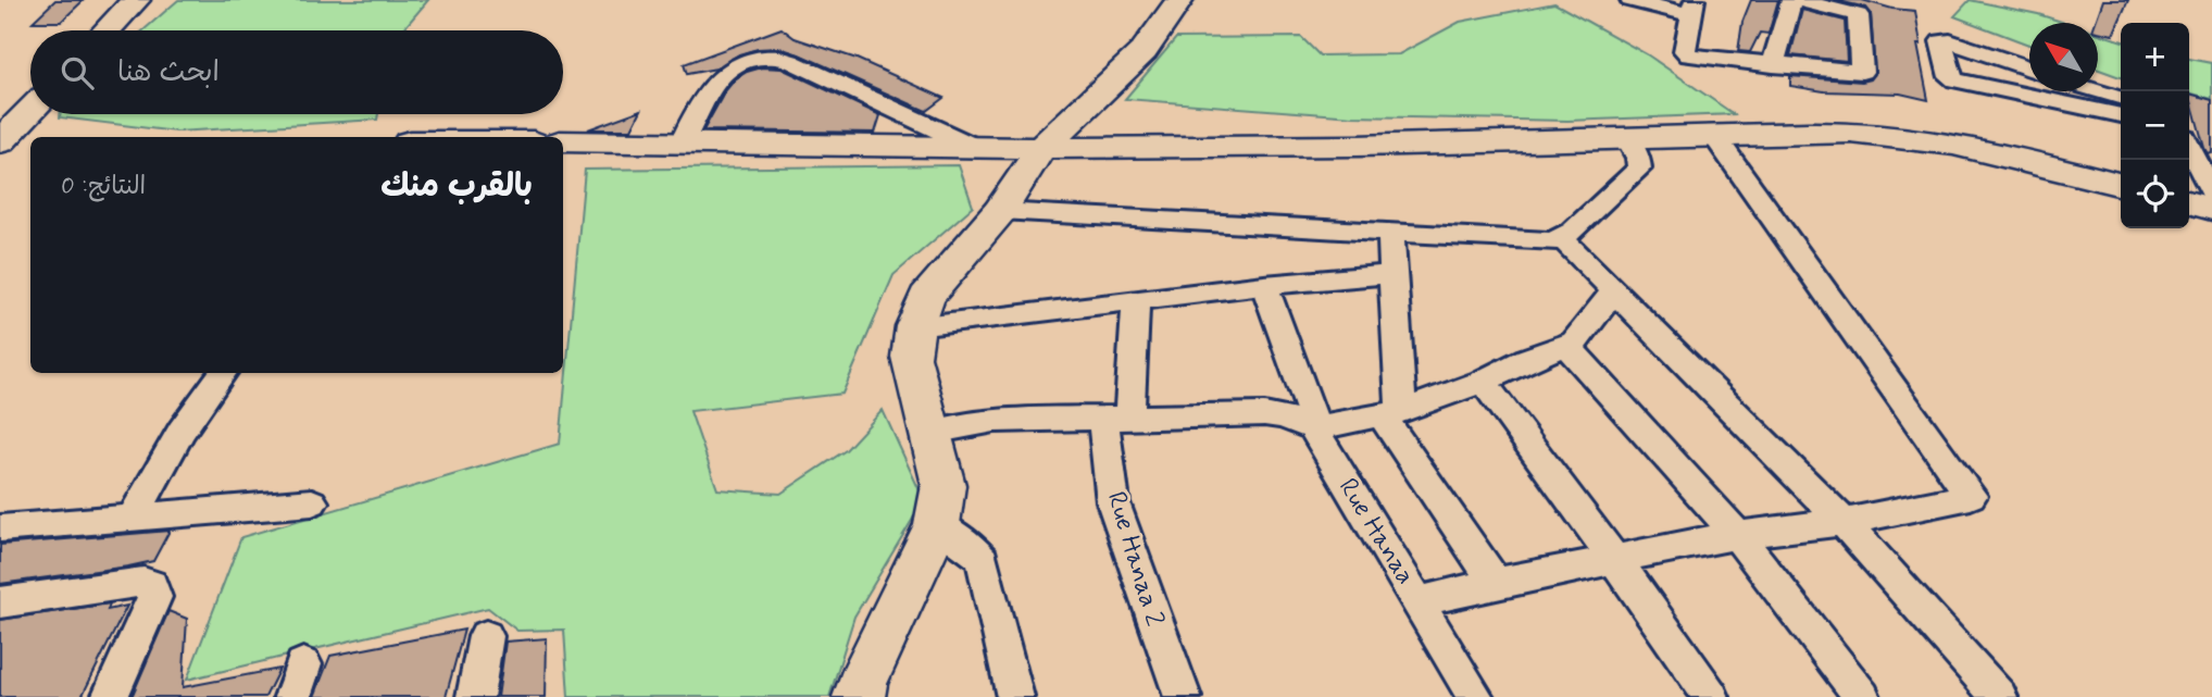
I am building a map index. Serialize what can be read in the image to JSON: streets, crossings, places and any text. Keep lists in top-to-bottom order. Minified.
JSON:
{"streets":{"street":["Rue Hanaa","Rue Hanaa 2"]},"north":"top left","page":{"map_buttons":["+","−"],"search":"ابحث هنا","heading":["بالقرب منك","النتائج: 0"]}}
